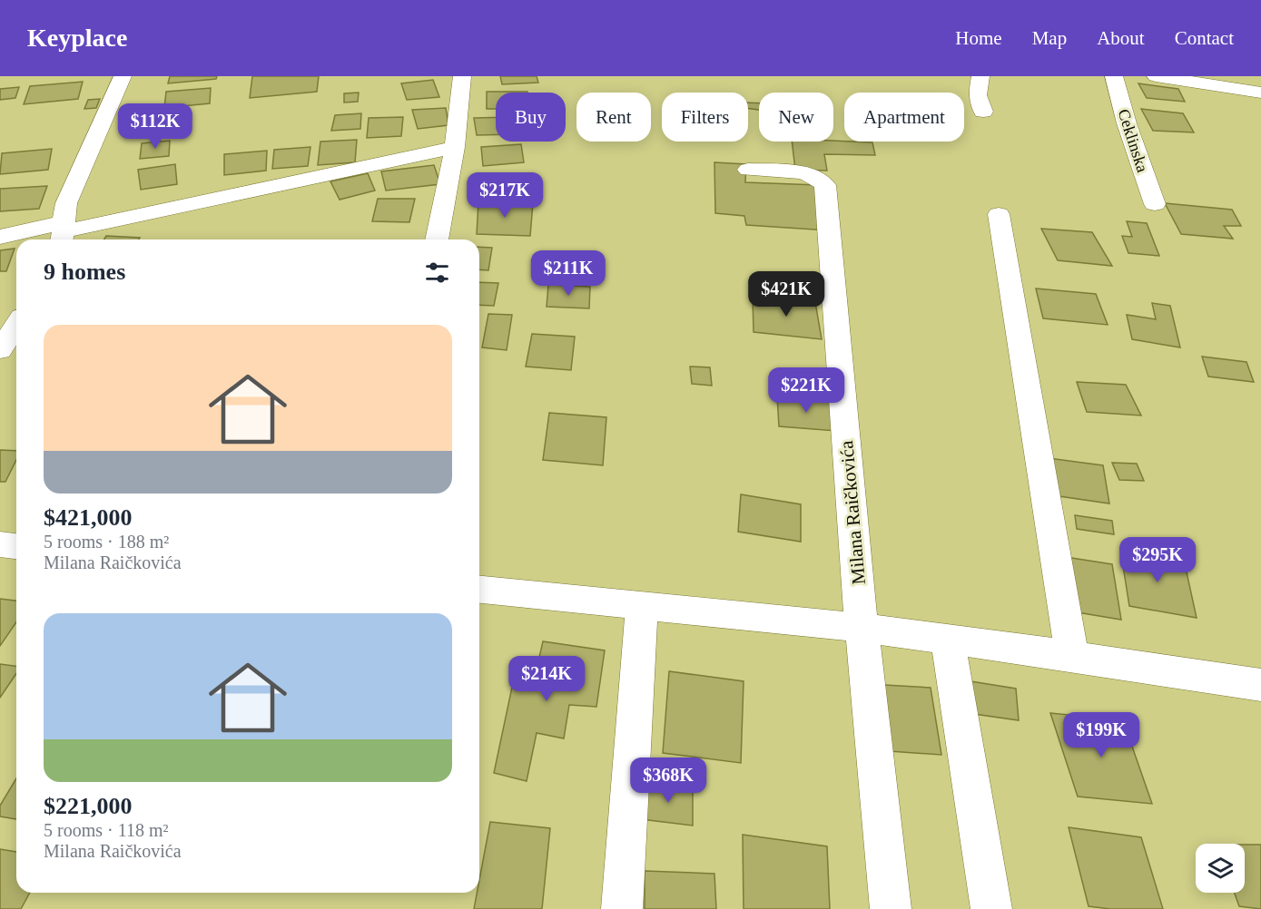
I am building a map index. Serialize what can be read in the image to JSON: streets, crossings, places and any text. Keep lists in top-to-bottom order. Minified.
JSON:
{"streets":{"street":["Ceklinska","Milana Raičkovića"]},"page":{"header":"Keyplace","nav":["Home","Map","About","Contact"],"chip":["Buy","Rent","Filters","New","Apartment"],"price":["$112K","$217K","$211K","$421K","$221K","$295K","$214K","$199K","$368K"],"heading":"9 homes","list":[{"name":"$421,000","note":"5 rooms · 188 m² · Milana Raičkovića"},{"name":"$221,000","note":"5 rooms · 118 m² · Milana Raičkovića"}]}}
